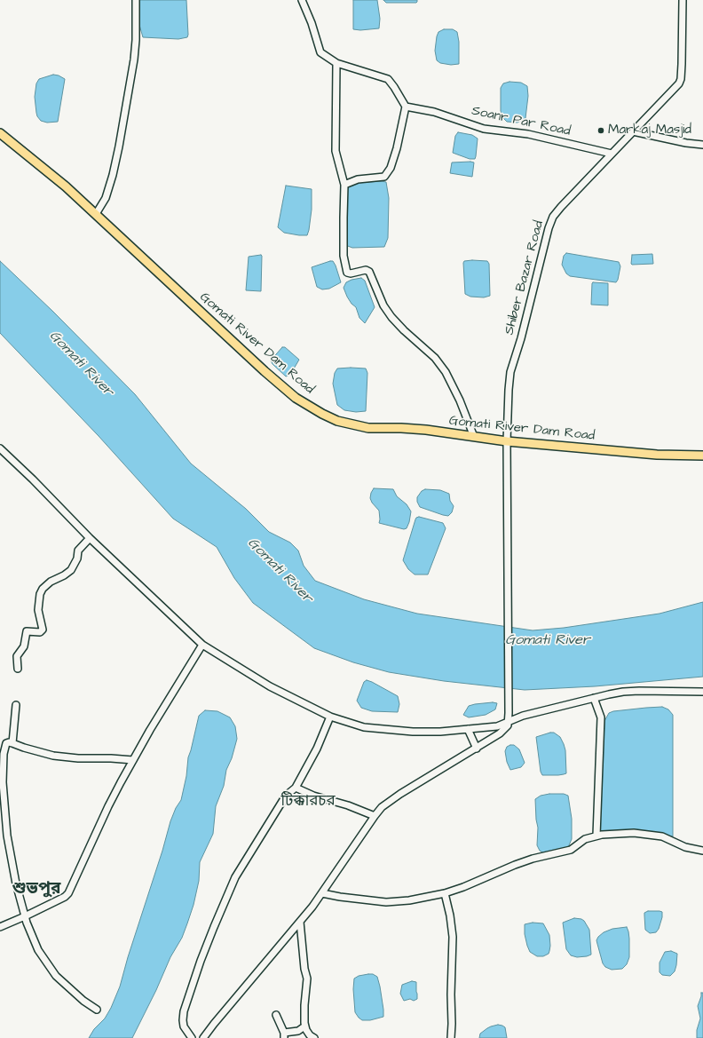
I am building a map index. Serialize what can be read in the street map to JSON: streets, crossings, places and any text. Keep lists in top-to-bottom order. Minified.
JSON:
{"streets":{"main road":["Gomati River Dam Road"],"street":["Soanr Par Road","Shiber Bazar Road"]},"crossings":[["Soanr Par Road","Shiber Bazar Road"],["Shiber Bazar Road","Gomati River Dam Road"]],"districts":["টিক্কারচর","শুভপুর"],"water":["Gomati River"],"places":["Markaj Masjid"]}
